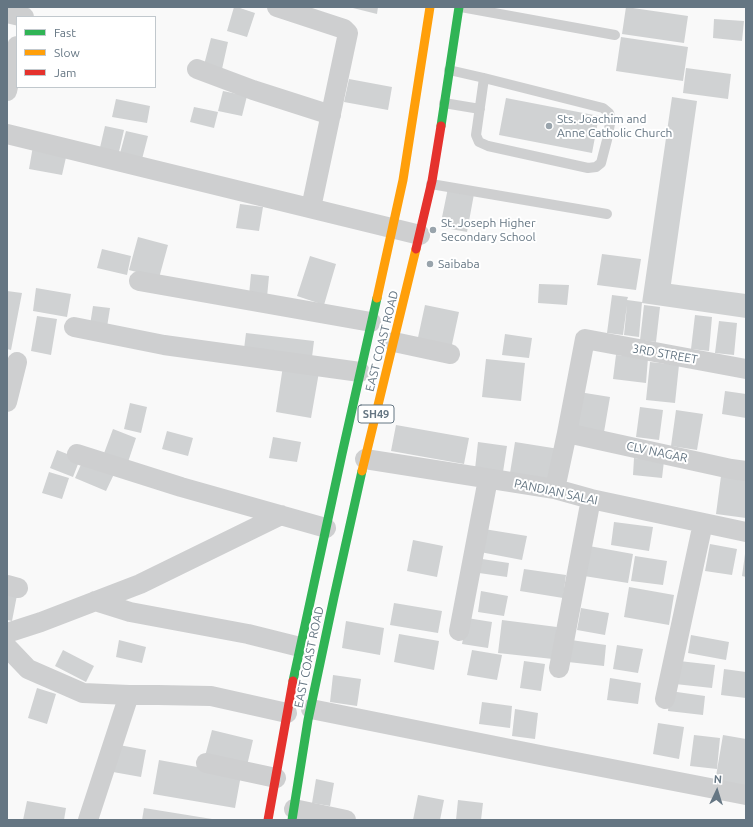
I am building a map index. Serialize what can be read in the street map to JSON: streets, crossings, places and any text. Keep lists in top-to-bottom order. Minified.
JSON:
{"streets":{"main road":["EAST COAST ROAD","SH49"],"street":["3RD STREET","CLV NAGAR","PANDIAN SALAI"]},"crossings":[["EAST COAST ROAD","PANDIAN SALAI"],["3RD STREET","CLV NAGAR"]],"places":["Sts. Joachim and Anne Catholic Church","St. Joseph Higher Secondary School","Saibaba"],"legend":["Fast","Slow","Jam"],"north":"top"}
